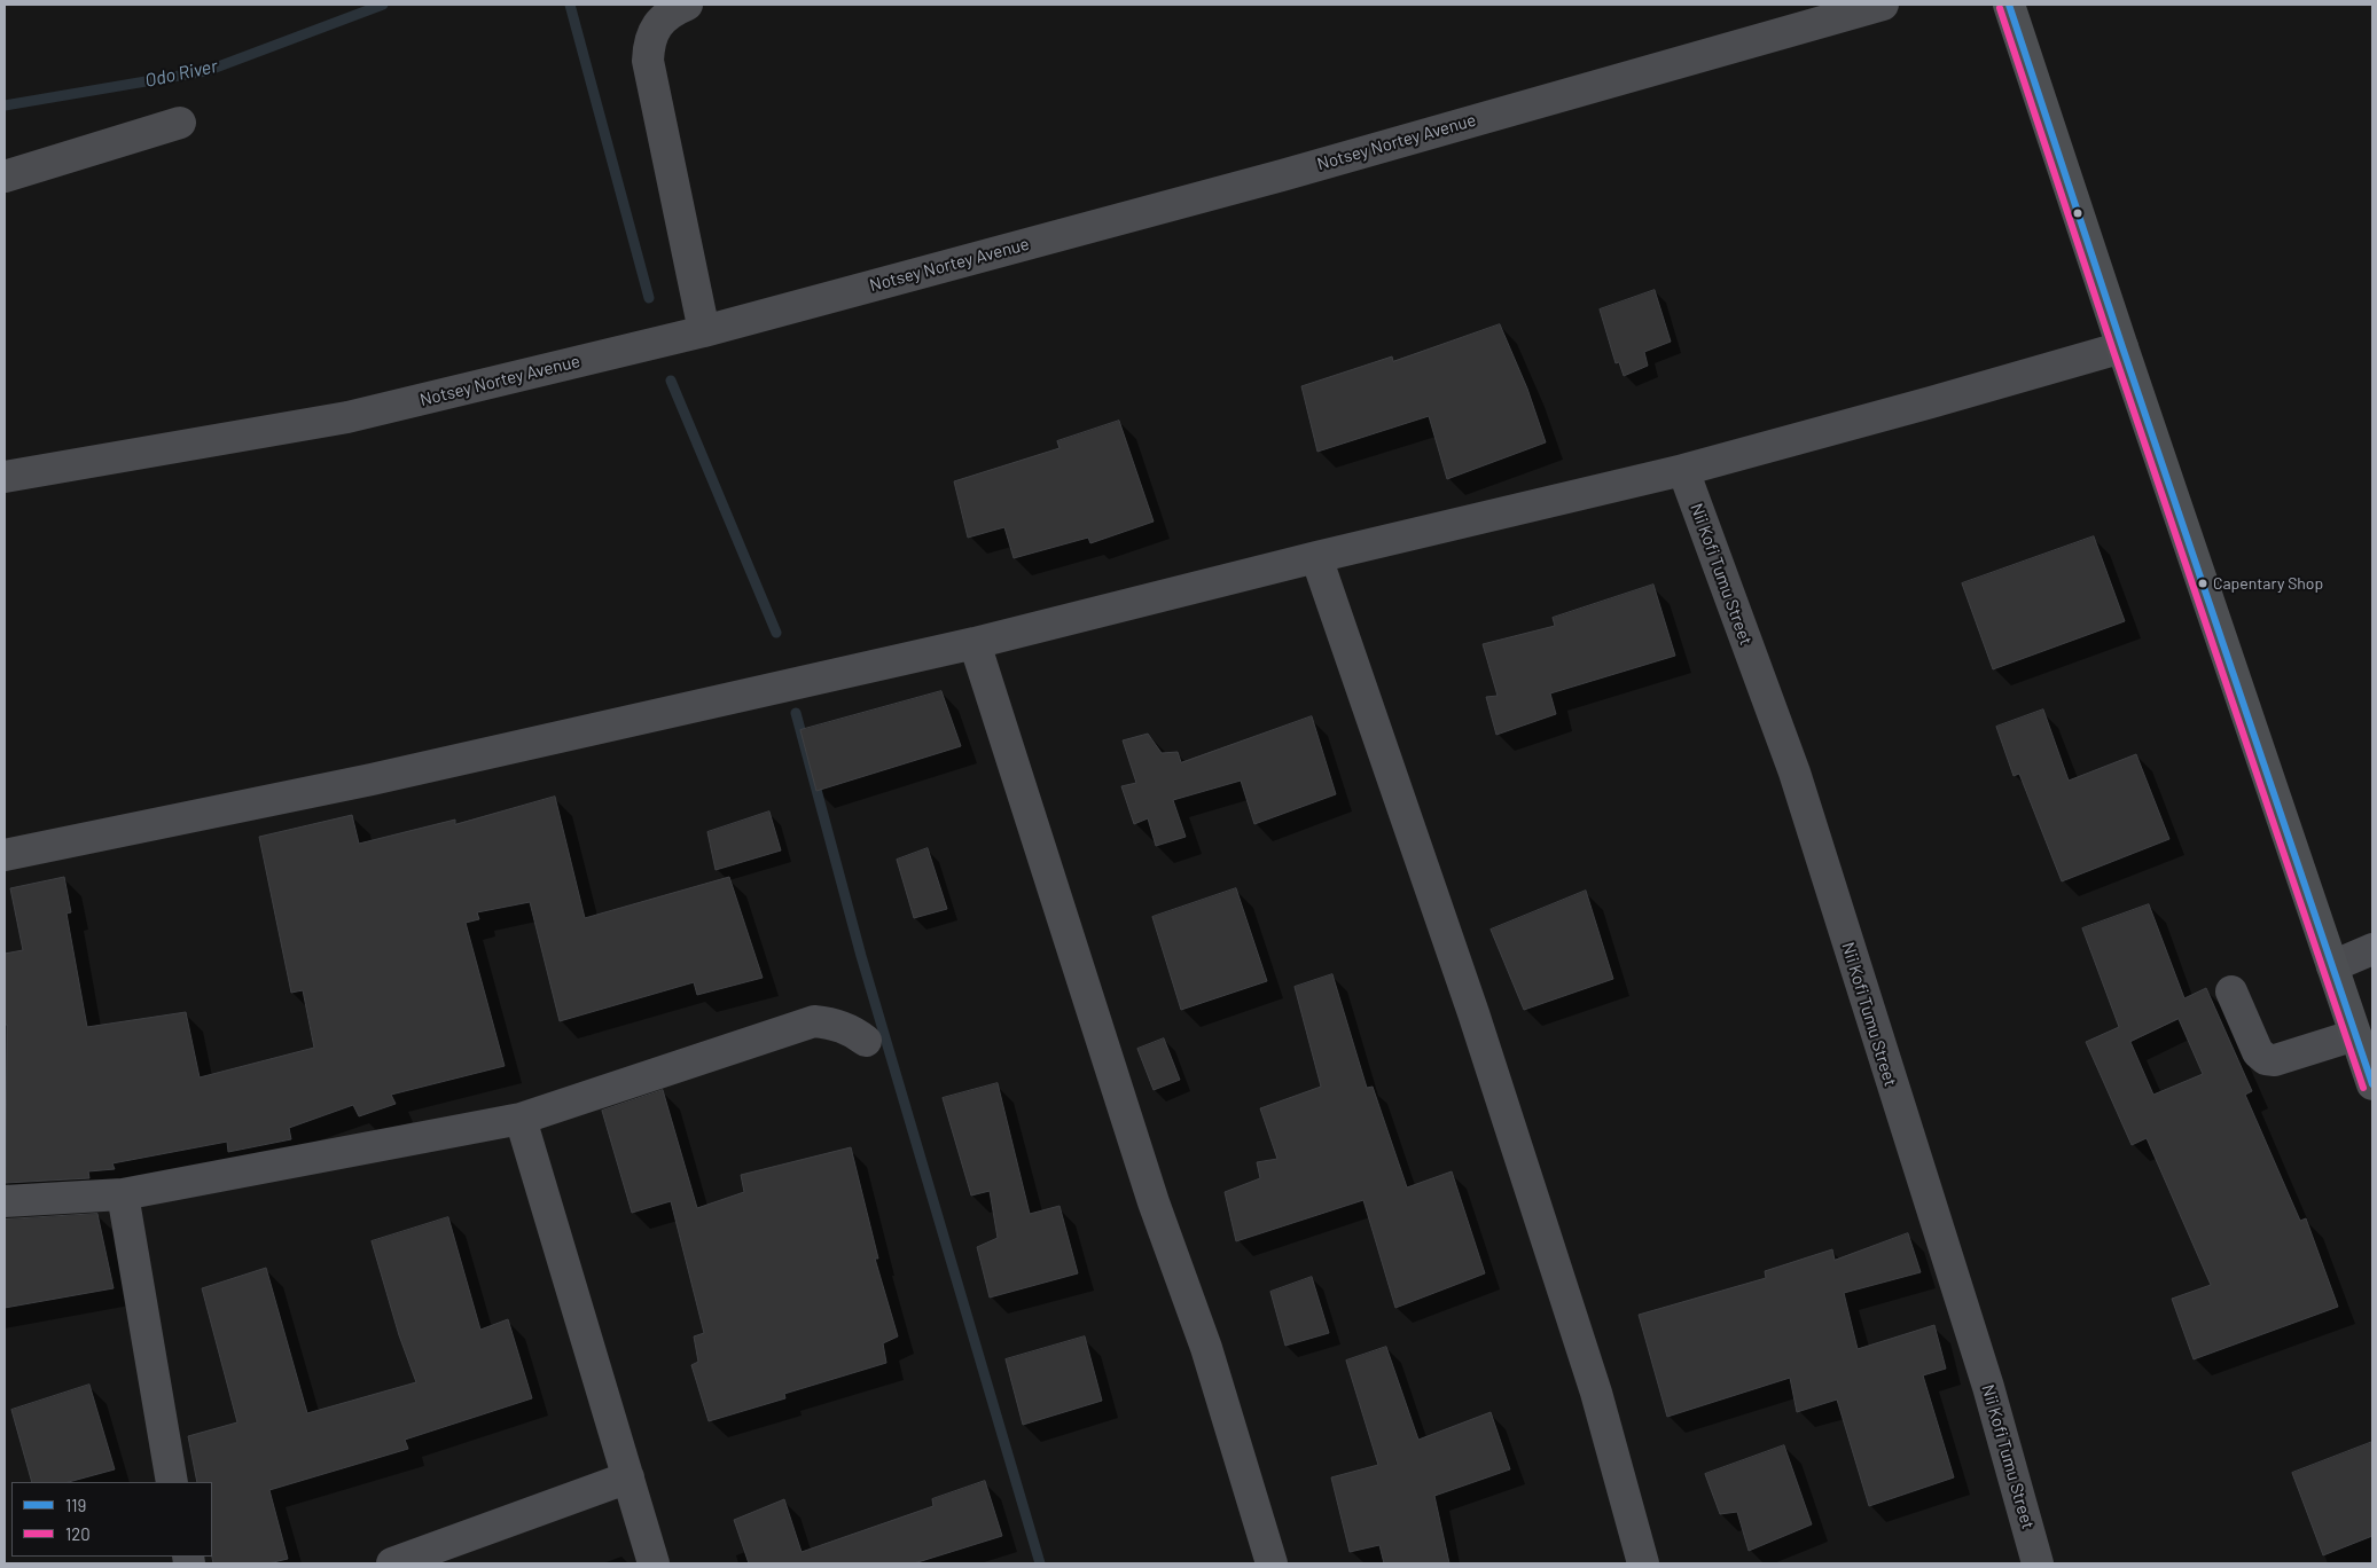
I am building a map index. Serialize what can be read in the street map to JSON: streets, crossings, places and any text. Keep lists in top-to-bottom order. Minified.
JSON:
{"streets":{"street":["Notsey Nortey Avenue","Nii Kofi Tumu Street"]},"water":["Odo River"],"places":["Capentary Shop"],"lines":["transit line 119","transit line 120"],"legend":["119","120"]}
